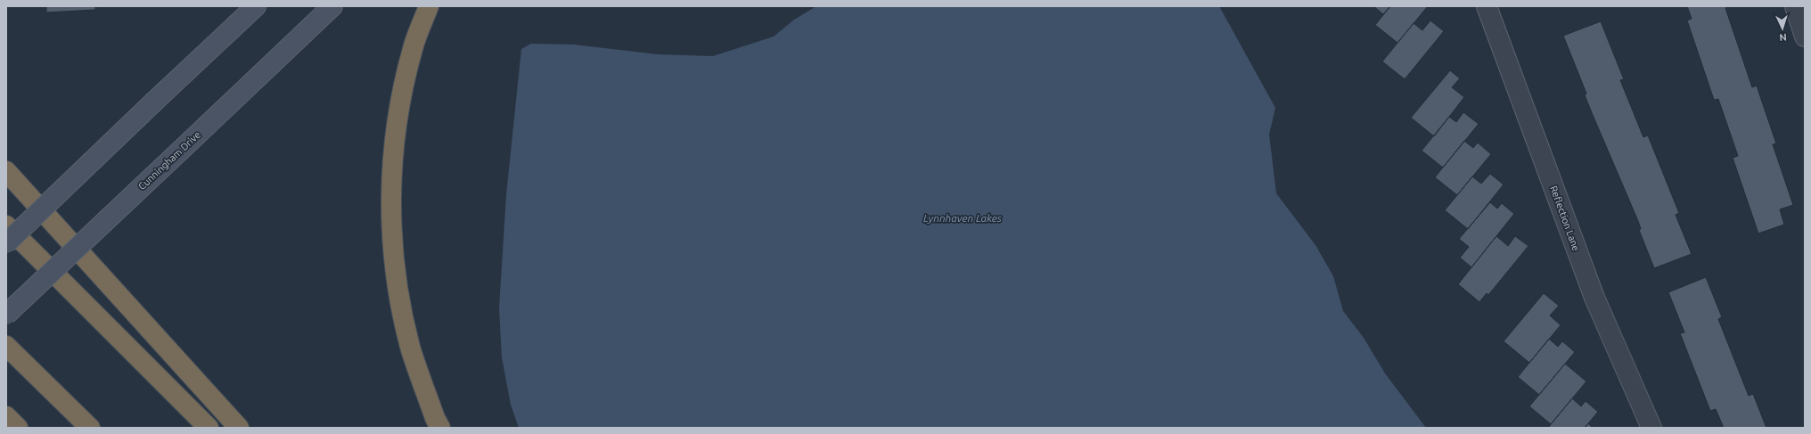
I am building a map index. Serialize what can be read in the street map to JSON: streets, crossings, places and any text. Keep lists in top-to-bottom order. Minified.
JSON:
{"streets":{"main road":["Cunningham Drive"],"street":["Reflection Lane"]},"water":["Lynnhaven Lakes"],"north":"bottom"}
